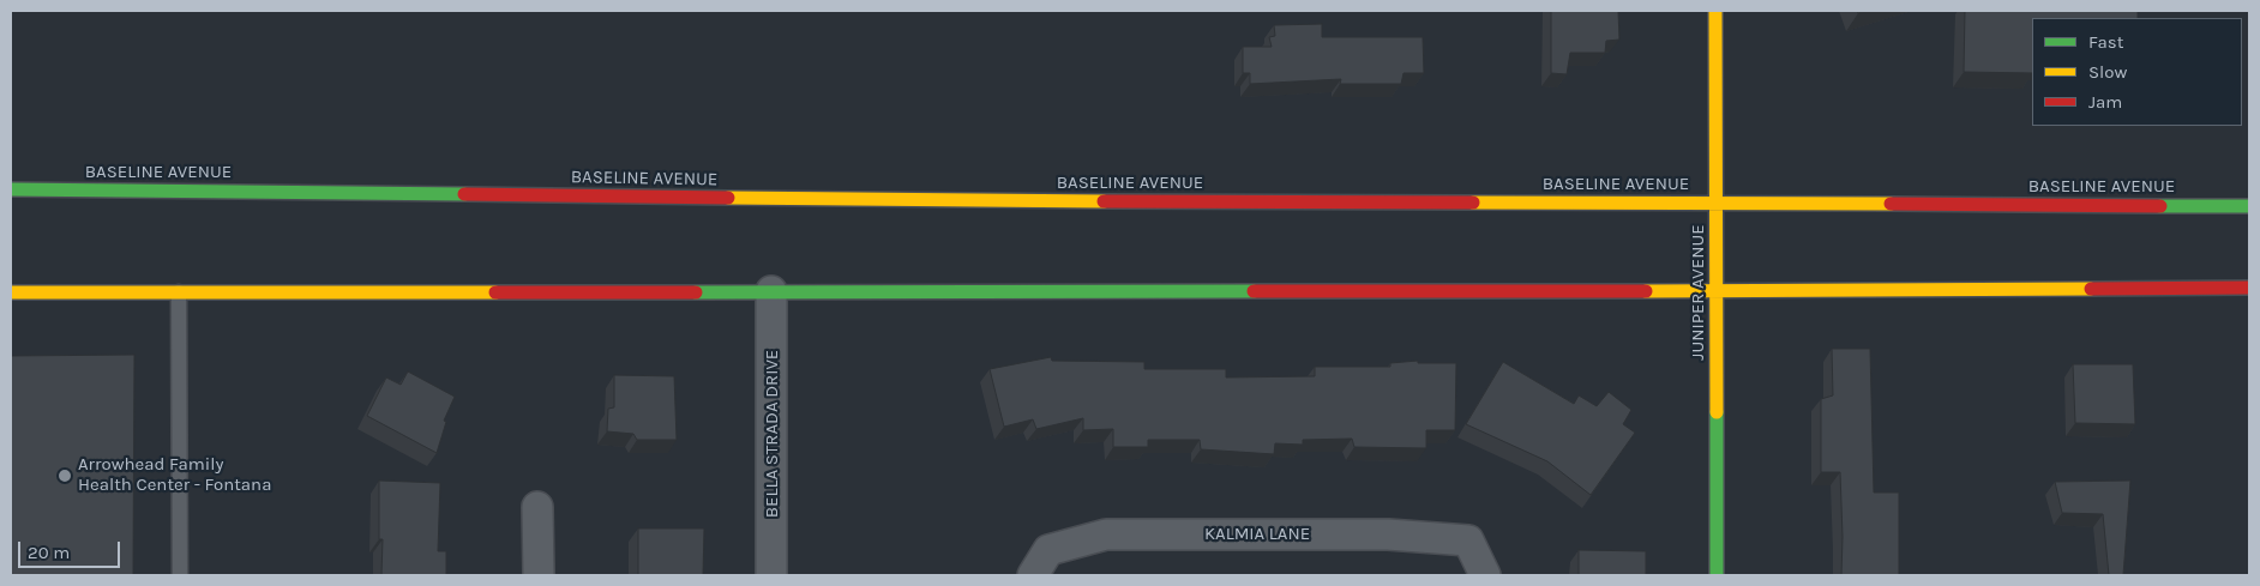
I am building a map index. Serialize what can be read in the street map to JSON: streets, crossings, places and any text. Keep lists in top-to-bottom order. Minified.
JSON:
{"streets":{"main road":["BASELINE AVENUE","JUNIPER AVENUE"],"street":["BELLA STRADA DRIVE","KALMIA LANE"]},"crossings":[["BASELINE AVENUE","JUNIPER AVENUE"]],"places":["Arrowhead Family Health Center - Fontana"],"legend":["Fast","Slow","Jam"],"scale_bar":"20 m"}
